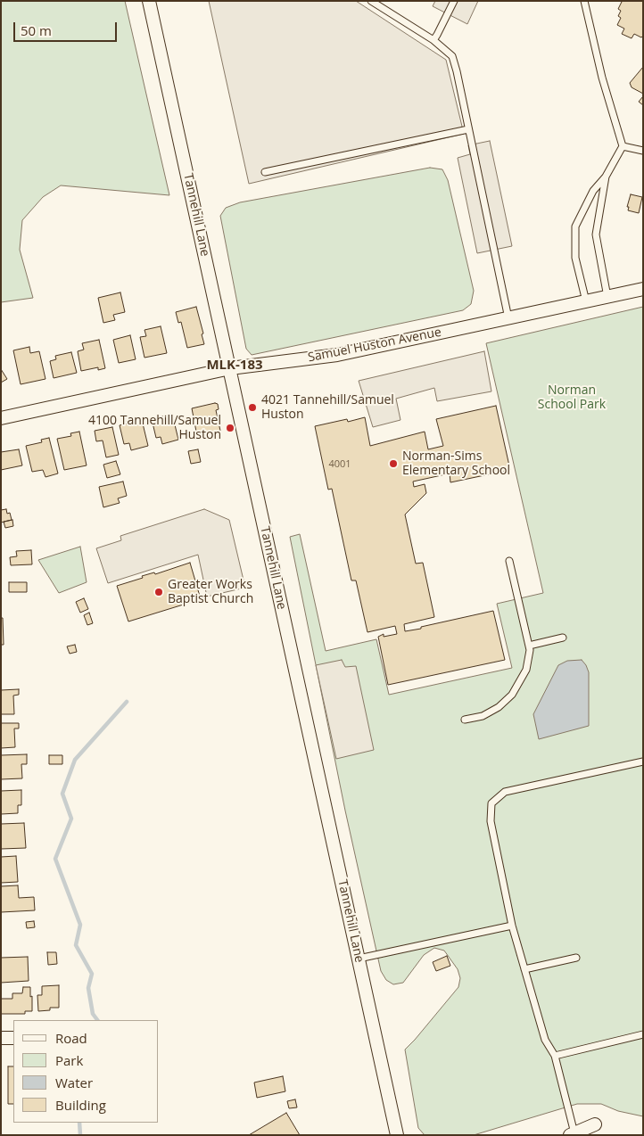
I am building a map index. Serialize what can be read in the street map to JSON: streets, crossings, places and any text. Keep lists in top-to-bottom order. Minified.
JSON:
{"streets":{"street":["Tannehill Lane","Samuel Huston Avenue"]},"crossings":[["Tannehill Lane","Samuel Huston Avenue"]],"districts":["MLK-183"],"parks":["Norman School Park"],"places":["4021 Tannehill/Samuel Huston","4100 Tannehill/Samuel Huston","Norman-Sims Elementary School","Greater Works Baptist Church"],"house_numbers":["4001"],"legend":["Road","Park","Water","Building"],"scale_bar":"50 m"}
